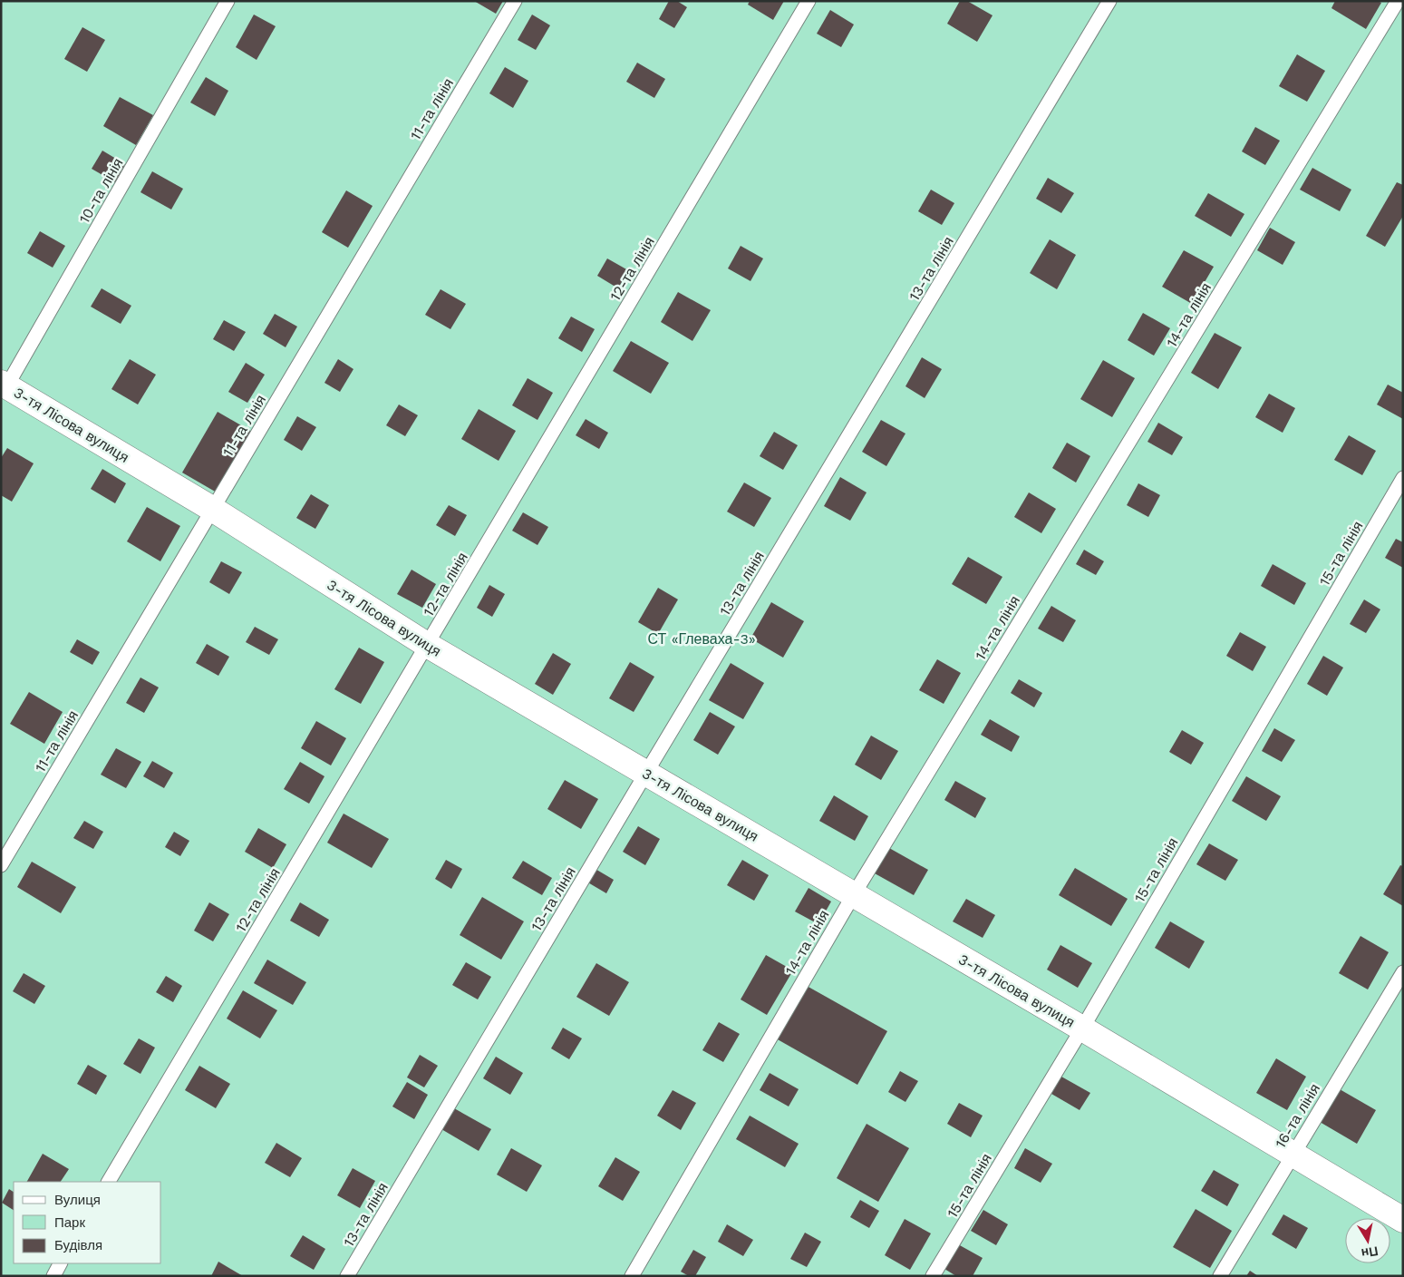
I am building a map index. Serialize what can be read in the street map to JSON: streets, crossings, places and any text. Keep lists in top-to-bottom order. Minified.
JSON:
{"streets":{"street":["3-тя Лісова вулиця"],"lane":["11-та лінія","10-та лінія","12-та лінія","13-та лінія","14-та лінія","15-та лінія","16-та лінія"]},"crossings":[["11-та лінія","3-тя Лісова вулиця"],["10-та лінія","3-тя Лісова вулиця"],["12-та лінія","3-тя Лісова вулиця"],["13-та лінія","3-тя Лісова вулиця"],["14-та лінія","3-тя Лісова вулиця"],["3-тя Лісова вулиця","15-та лінія"],["3-тя Лісова вулиця","16-та лінія"]],"parks":["СТ «Глеваха-3»"],"legend":["Вулиця","Парк","Будівля"],"north":"bottom"}
